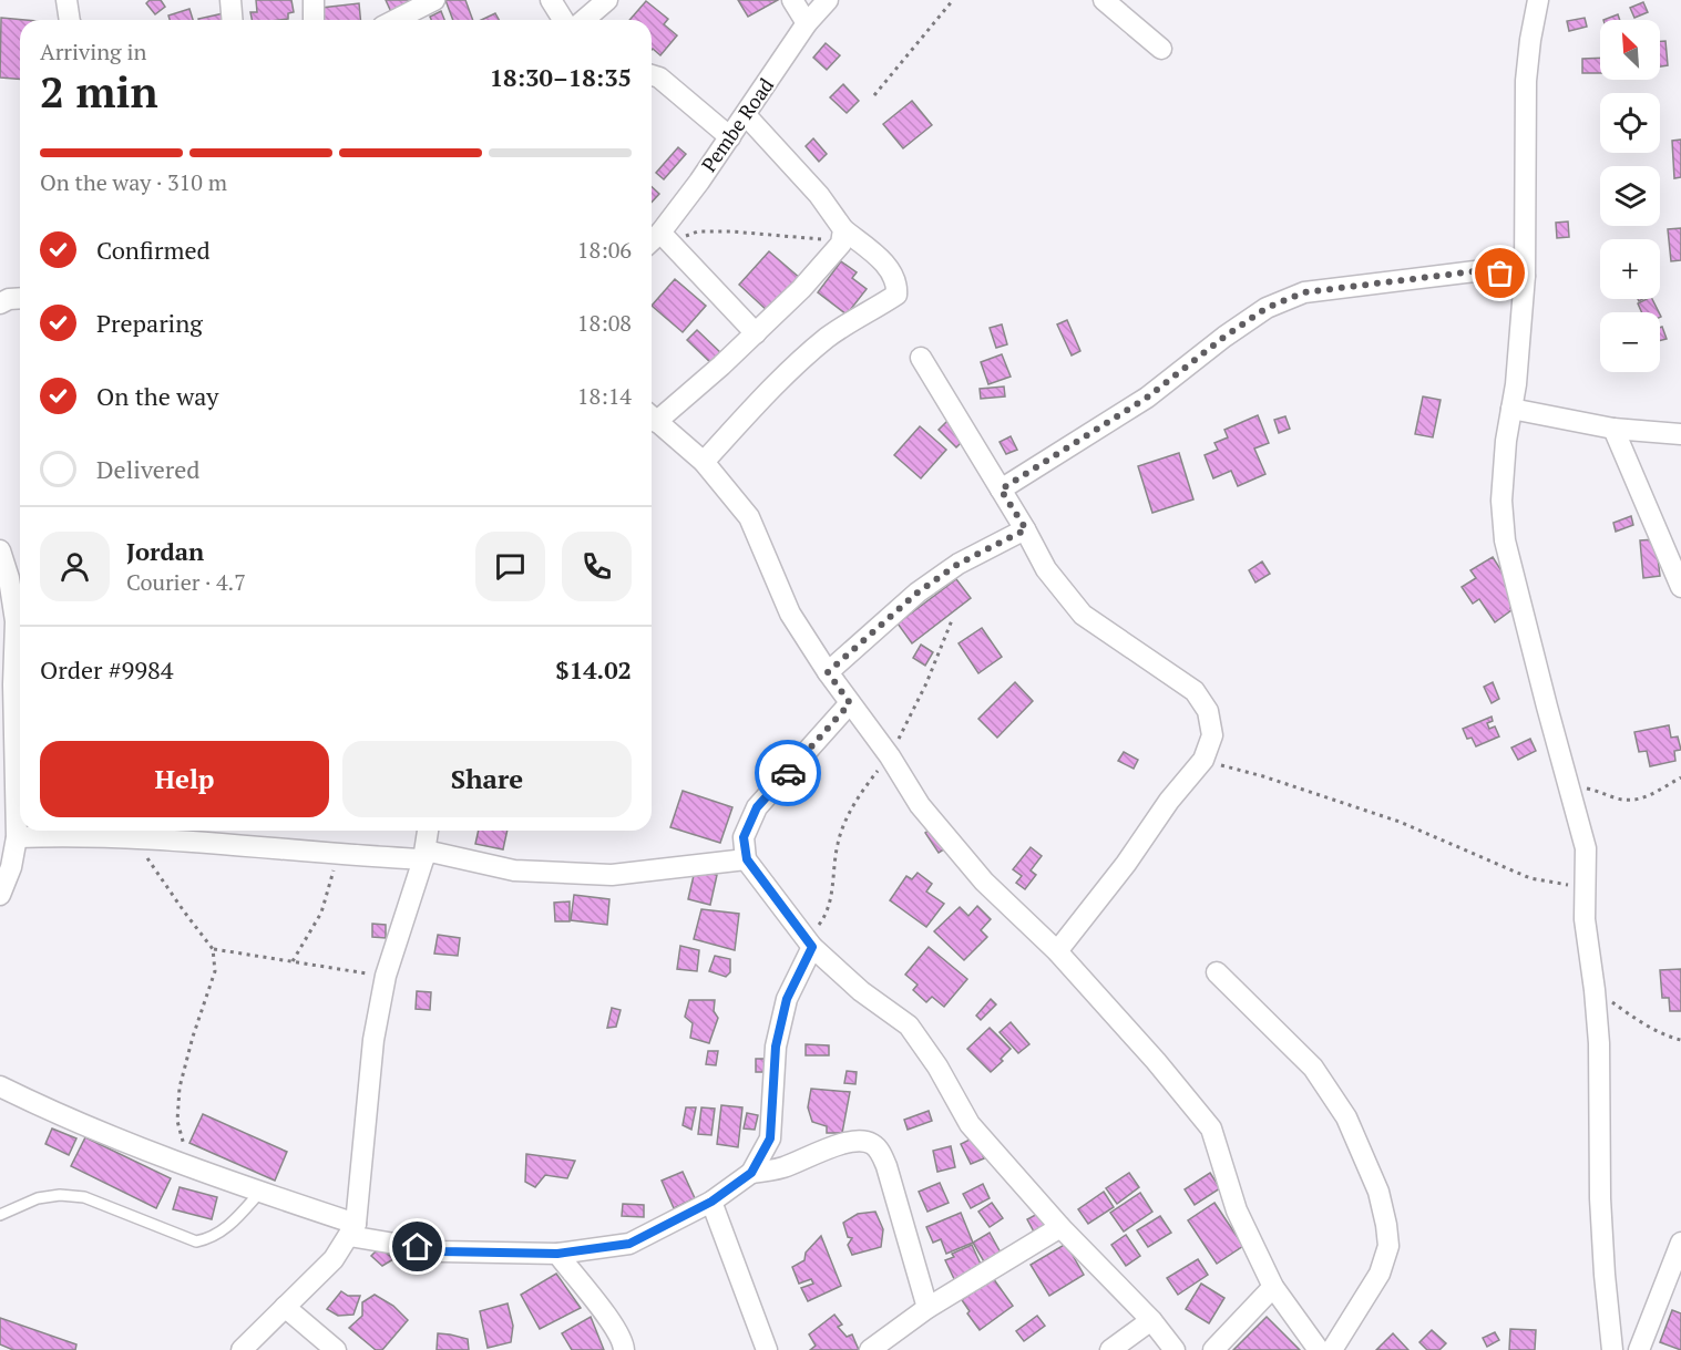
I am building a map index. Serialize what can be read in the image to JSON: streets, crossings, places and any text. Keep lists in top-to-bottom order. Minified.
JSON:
{"streets":{"street":["Pembe Road"]},"north":"top left","page":{"map_buttons":["+","−"],"heading":["2 min","Arriving in","18:30–18:35"],"panel":["Jordan","Courier · 4.7","Order #9984","$14.02"],"bar":"On the way · 310 m","list":[["Confirmed","18:06"],["Preparing","18:08"],["On the way","18:14"],"Delivered"],"buttons":["Help","Share"]}}
